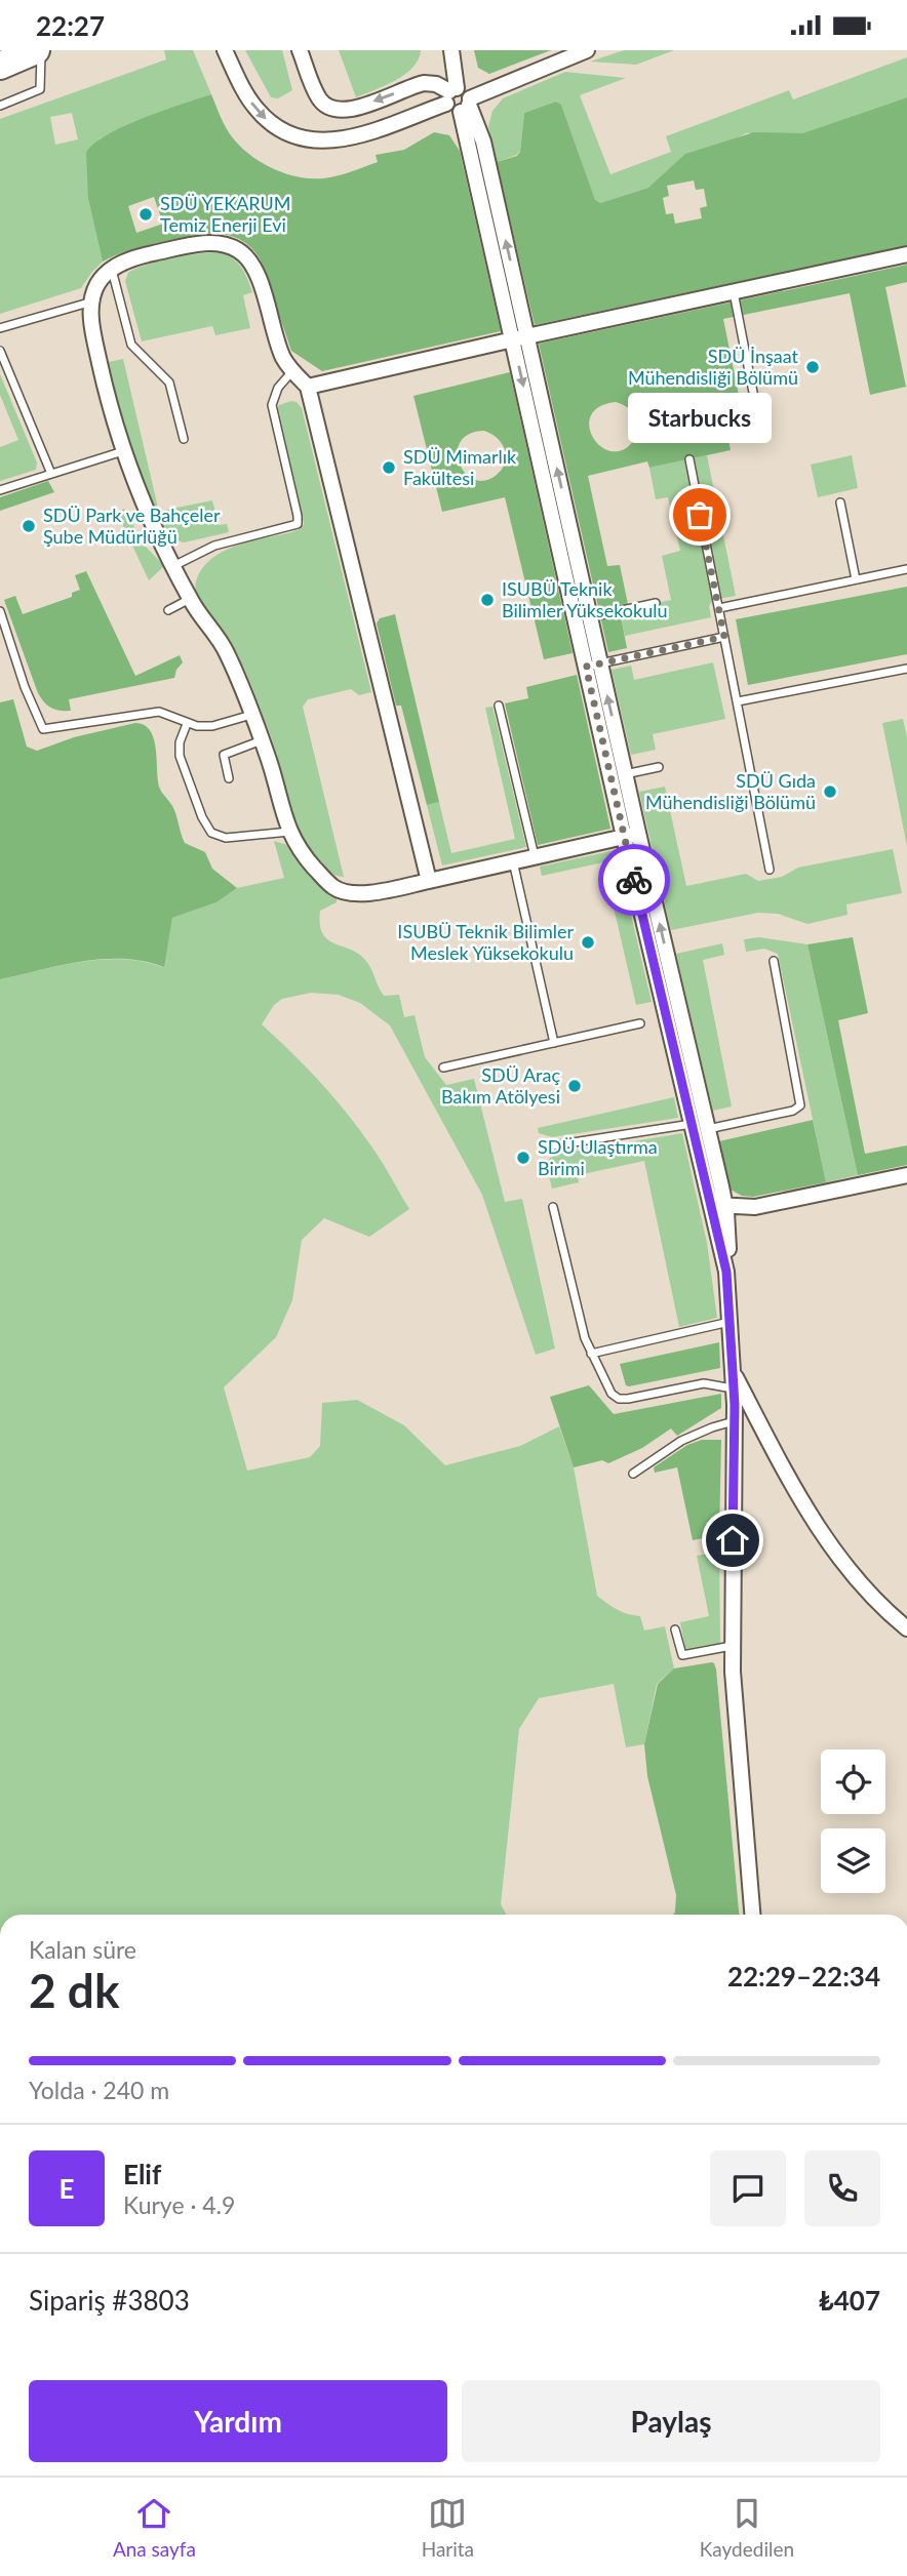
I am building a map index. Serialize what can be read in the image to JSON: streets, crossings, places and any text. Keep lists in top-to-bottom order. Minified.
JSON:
{"places":["SDÜ YEKARUM Temiz Enerji Evi","SDÜ İnşaat Mühendisliği Bölümü","SDÜ Mimarlık Fakültesi","Starbucks","SDÜ Park ve Bahçeler Şube Müdürlüğü","ISUBÜ Teknik Bilimler Yüksekokulu","SDÜ Gıda Mühendisliği Bölümü","ISUBÜ Teknik Bilimler Meslek Yüksekokulu","SDÜ Araç Bakım Atölyesi","SDÜ Ulaştırma Birimi"],"page":{"status":"22:27","bubble":"Starbucks","heading":["2 dk","Kalan süre","22:29–22:34"],"panel":["Elif","Kurye · 4.9","Sipariş #3803","₺407"],"bar":"Yolda · 240 m","round":"E","buttons":["Yardım","Paylaş"],"tabs":["Ana sayfa","Harita","Kaydedilen"]}}
